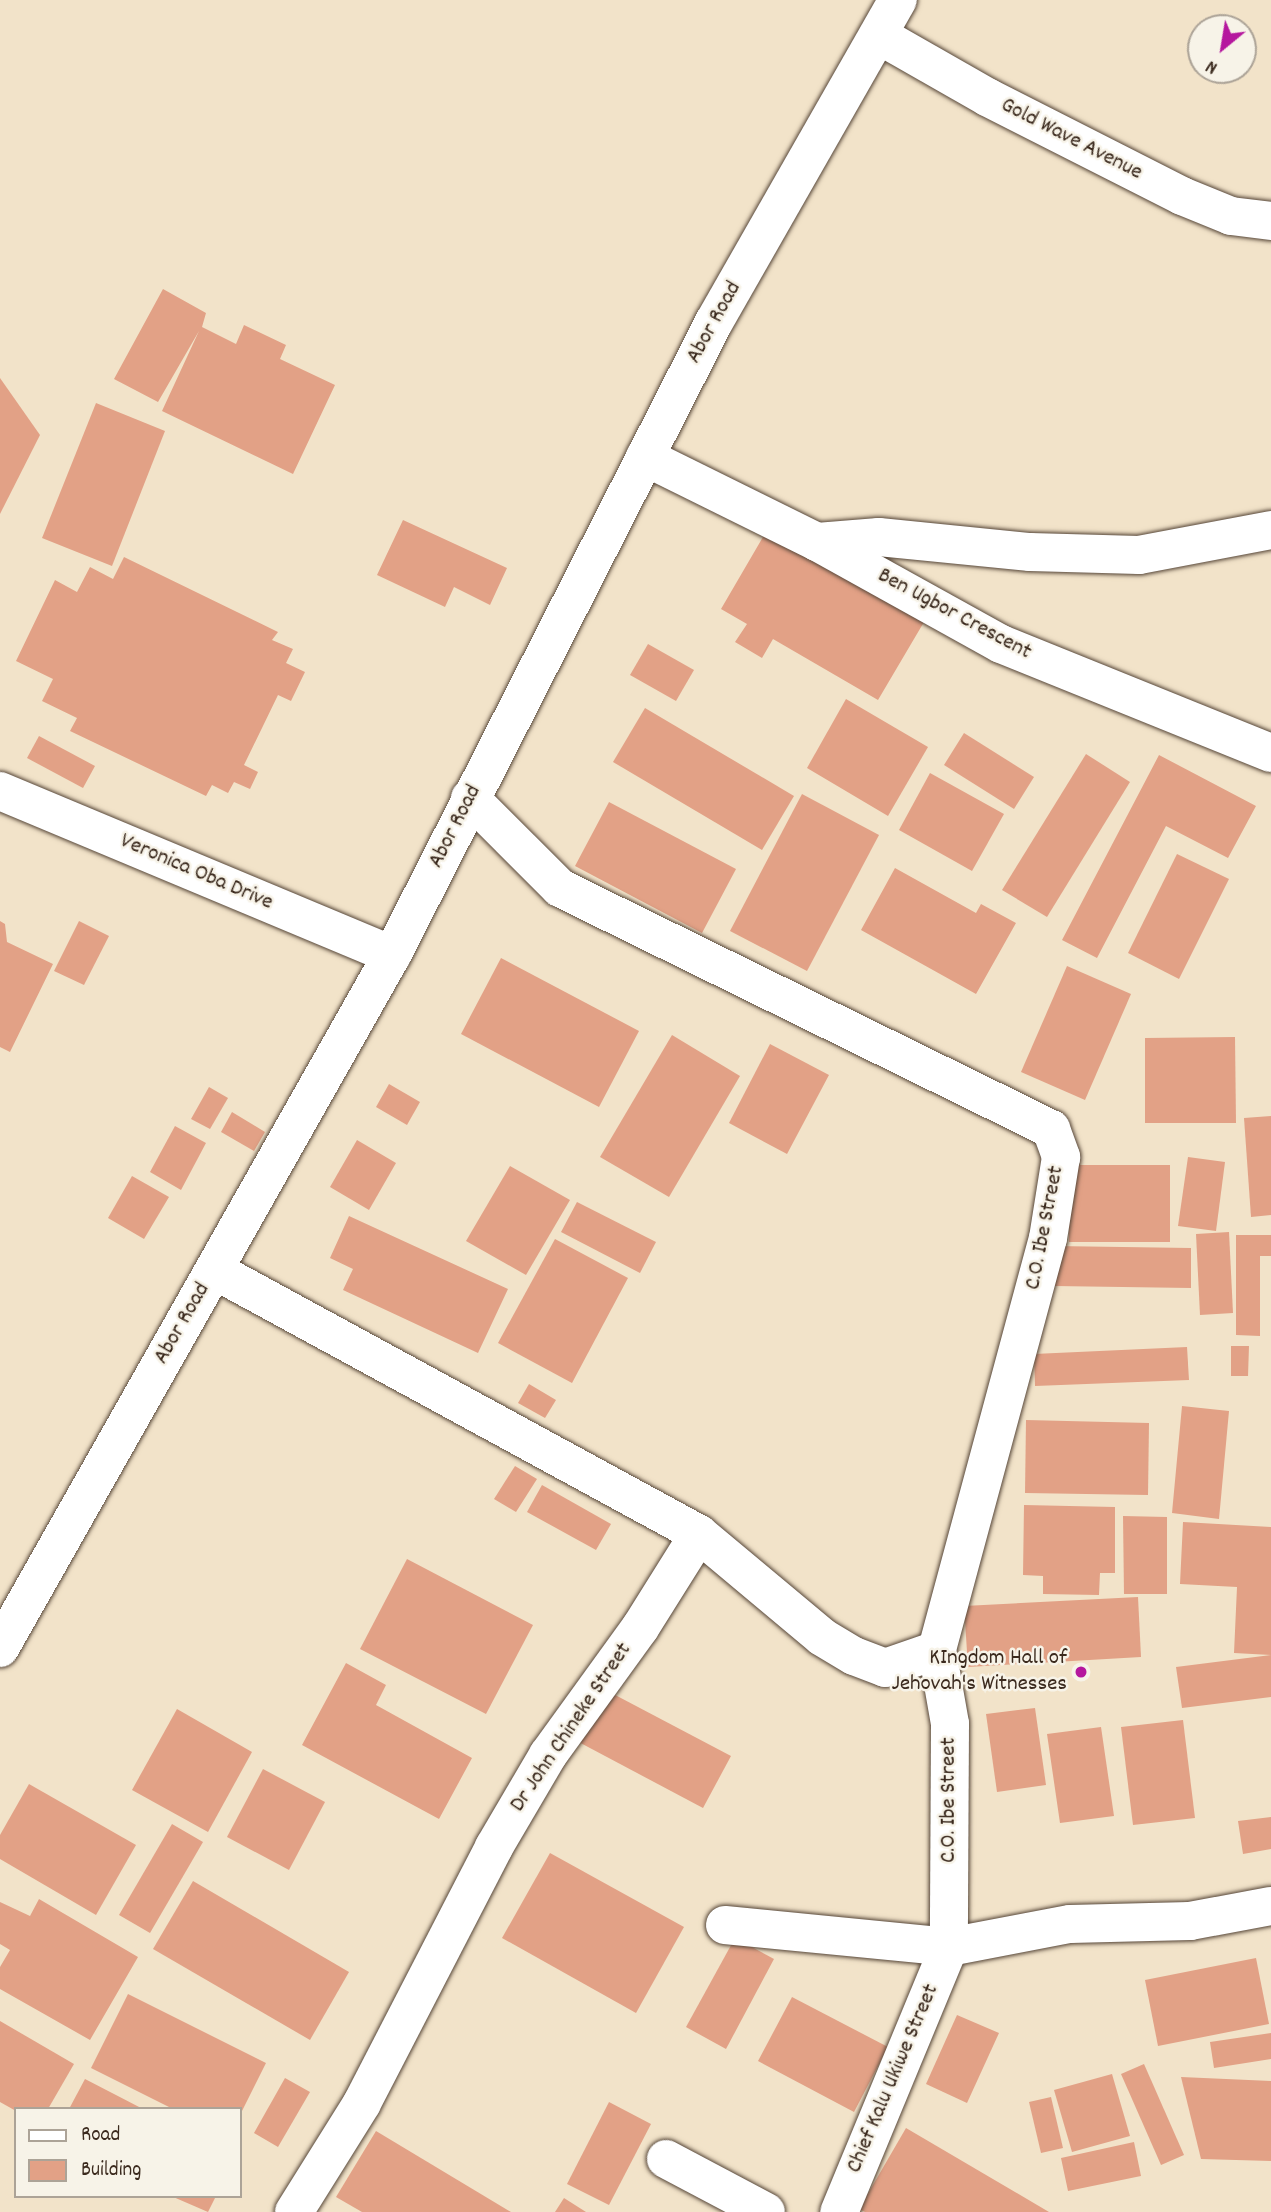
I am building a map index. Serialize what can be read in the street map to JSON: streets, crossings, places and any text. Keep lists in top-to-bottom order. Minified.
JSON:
{"streets":{"street":["Gold Wave Avenue","Abor Road","Ben Ugbor Crescent","Veronica Oba Drive","C.O. Ibe Street","Dr John Chineke Street","Chief Kalu Ukiwe Street"]},"crossings":[["Gold Wave Avenue","Abor Road"],["Abor Road","Ben Ugbor Crescent"],["Abor Road","Veronica Oba Drive"],["Abor Road","C.O. Ibe Street"],["C.O. Ibe Street","Chief Kalu Ukiwe Street"]],"places":["KIngdom Hall of Jehovah's Witnesses"],"legend":["Road","Building"],"north":"bottom left"}
